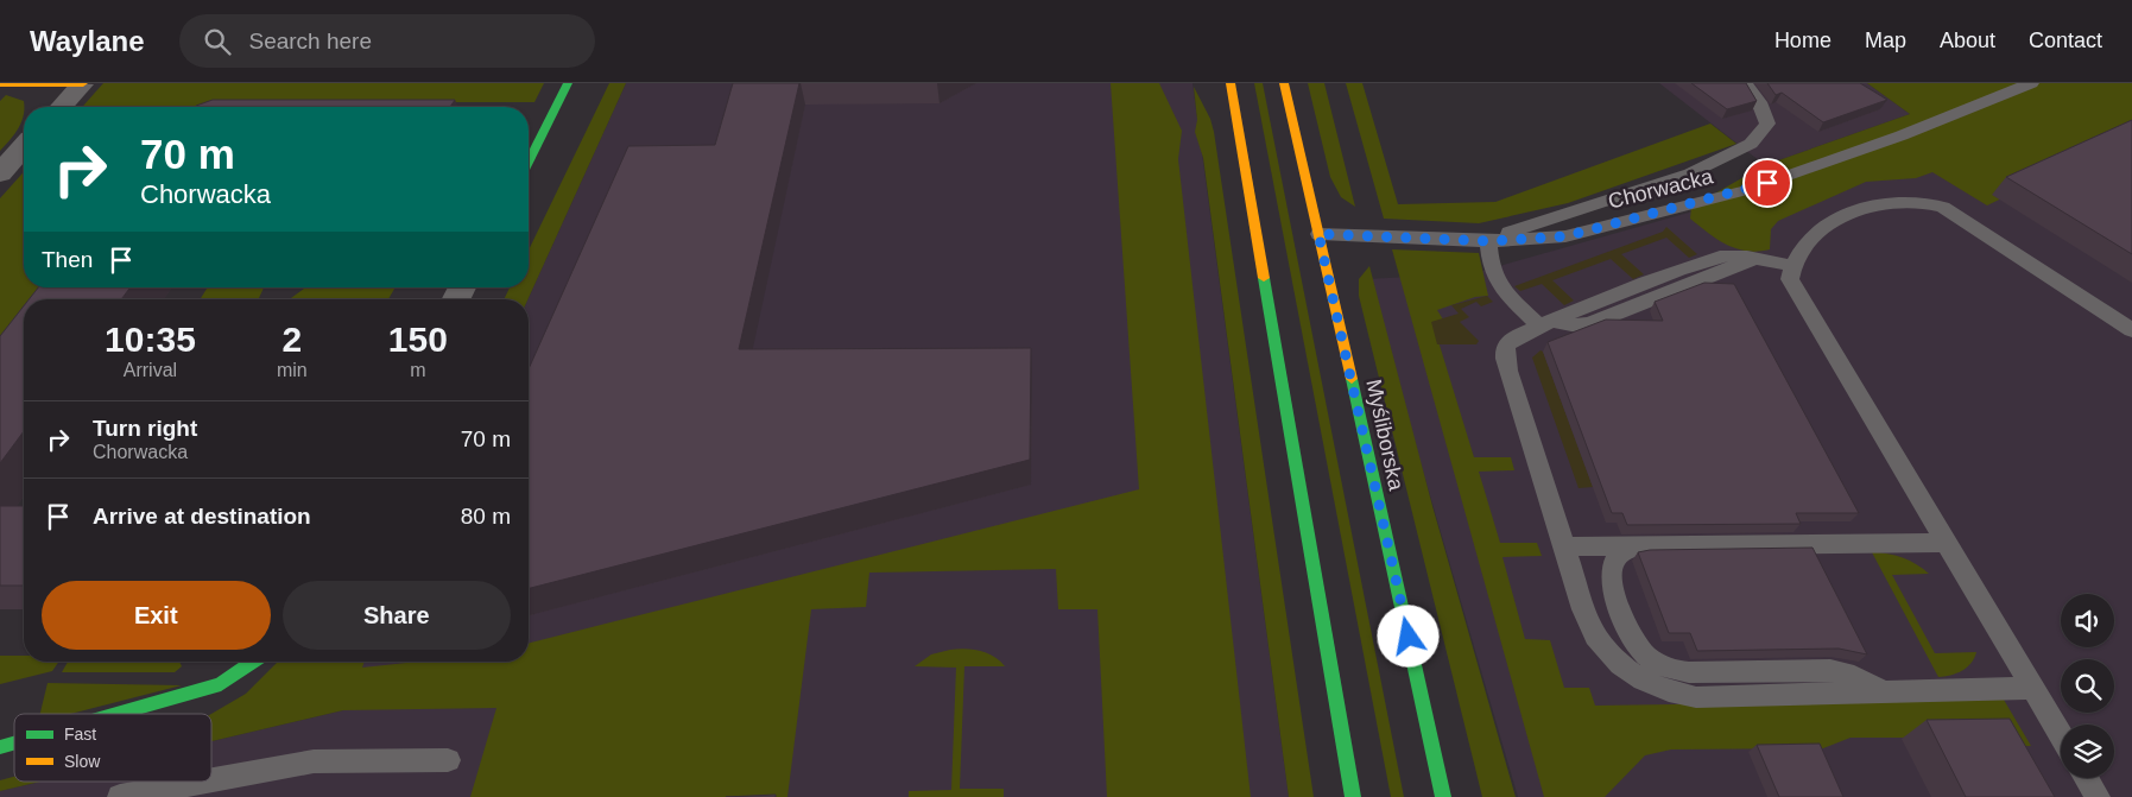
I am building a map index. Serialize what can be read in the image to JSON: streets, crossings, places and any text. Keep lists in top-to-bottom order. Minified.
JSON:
{"streets":{"main road":["Myśliborska"],"lane":["Chorwacka"]},"crossings":[["Chorwacka","Myśliborska"]],"legend":["Fast","Slow"],"page":{"header":"Waylane","search":"Search here","nav":["Home","Map","About","Contact"],"turn":["70 m","Chorwacka"],"then":"Then","eta":["10:35","Arrival","2","min","150","m"],"list":[{"name":"Turn right","note":"Chorwacka","value":"70 m"},{"name":"Arrive at destination","value":"80 m"}],"buttons":["Exit","Share"]}}
